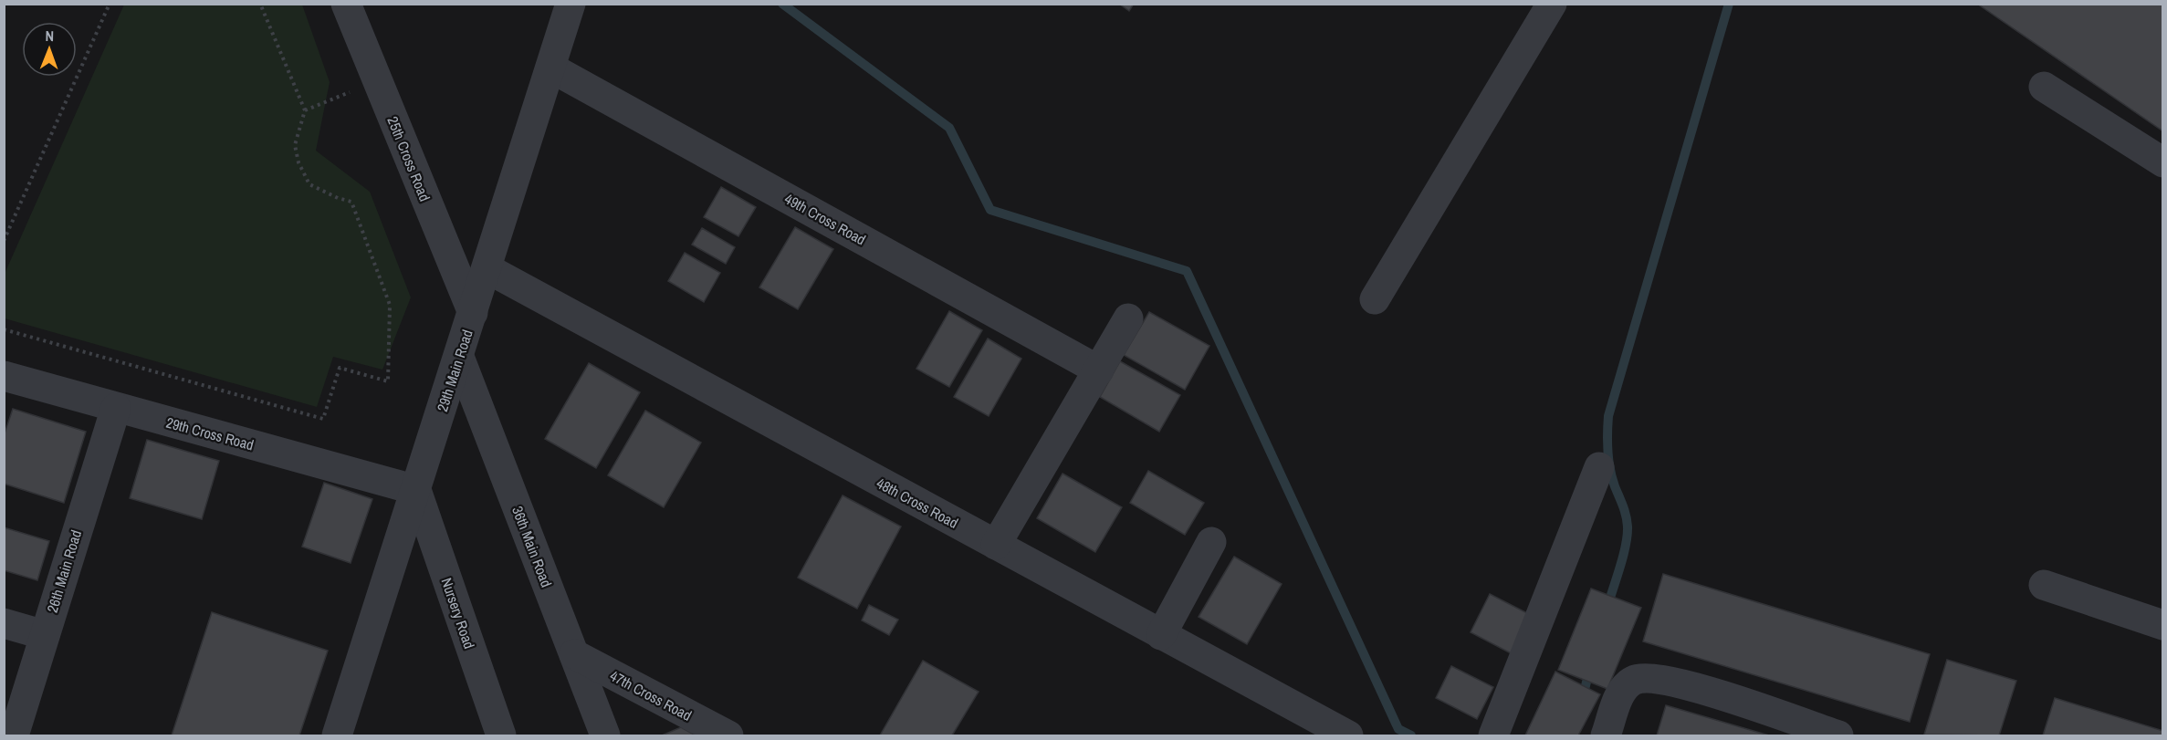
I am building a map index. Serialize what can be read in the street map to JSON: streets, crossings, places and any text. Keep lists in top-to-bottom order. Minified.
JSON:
{"streets":{"street":["25th Cross Road","49th Cross Road","29th Main Road","29th Cross Road","48th Cross Road","36th Main Road","26th Main Road","Nursery Road","47th Cross Road"]},"crossings":[["25th Cross Road","29th Main Road"],["49th Cross Road","29th Main Road"],["29th Main Road","29th Cross Road"],["29th Main Road","48th Cross Road"],["29th Main Road","36th Main Road"],["29th Main Road","Nursery Road"],["29th Cross Road","26th Main Road"],["29th Cross Road","Nursery Road"],["36th Main Road","47th Cross Road"]],"north":"top"}
